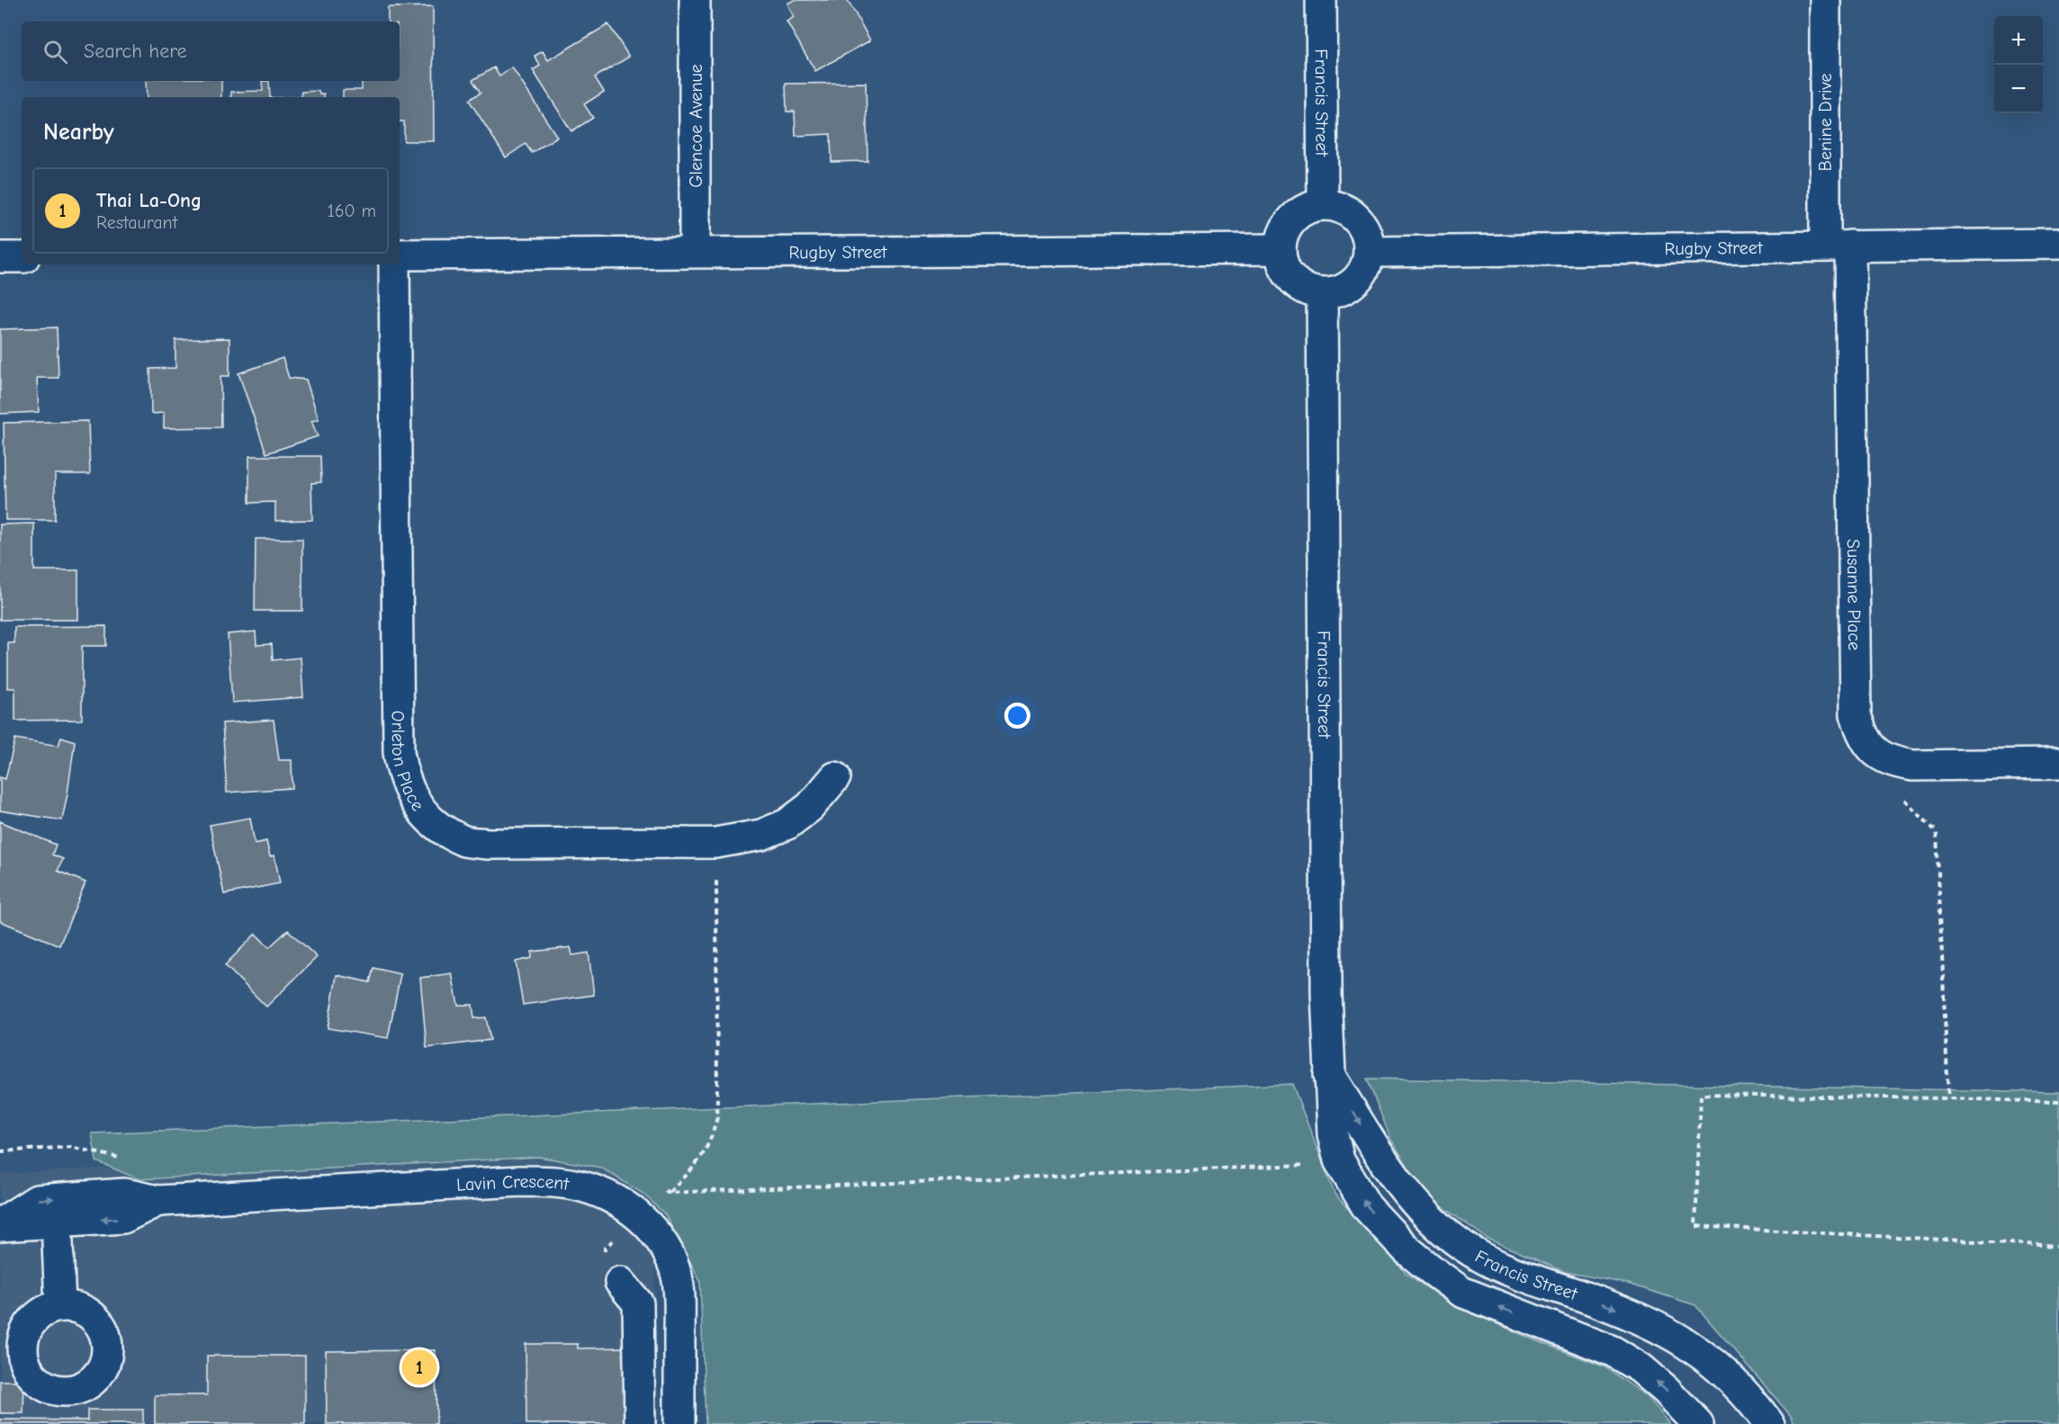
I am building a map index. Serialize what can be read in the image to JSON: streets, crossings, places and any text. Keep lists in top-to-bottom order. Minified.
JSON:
{"streets":{"street":["Francis Street","Benine Drive","Glencoe Avenue","Rugby Street","Susanne Place","Orleton Place","Lavin Crescent"]},"crossings":[["Francis Street","Rugby Street"],["Benine Drive","Rugby Street"],["Benine Drive","Susanne Place"],["Glencoe Avenue","Rugby Street"],["Rugby Street","Susanne Place"]],"page":{"map_buttons":["+","−"],"search":"Search here","heading":"Nearby","list":[{"mark":"1","name":"Thai La-Ong","note":"Restaurant","value":"160 m"}],"pins":"1"}}
